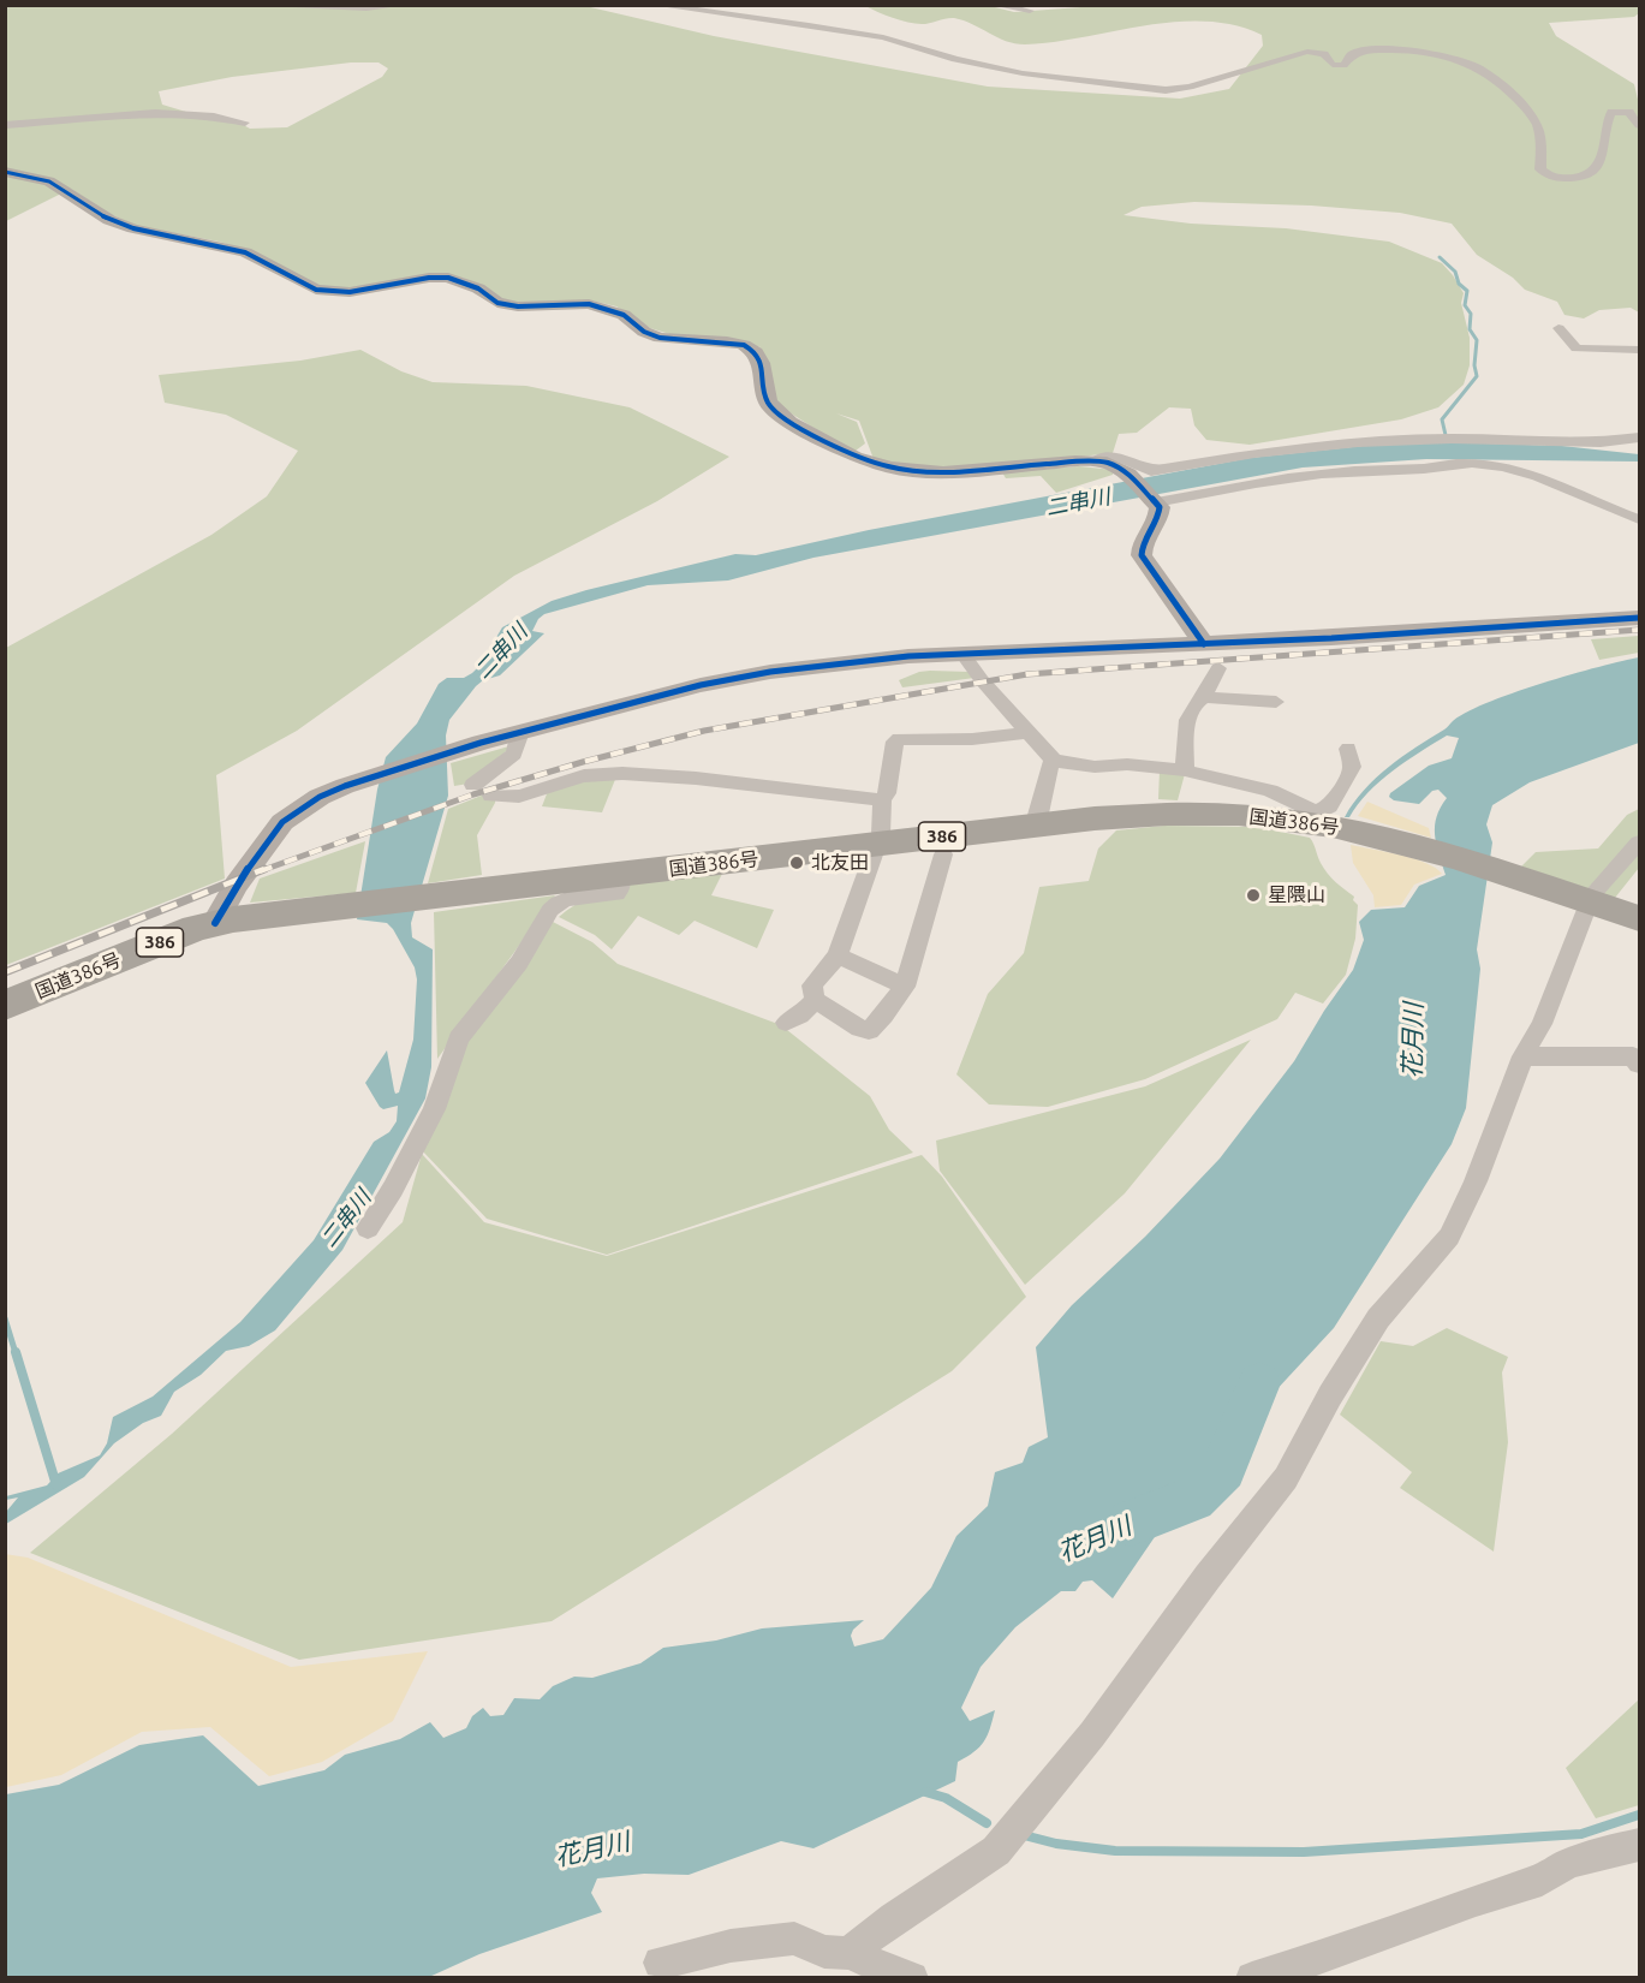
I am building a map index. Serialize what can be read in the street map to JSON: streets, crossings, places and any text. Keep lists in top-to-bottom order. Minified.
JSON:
{"streets":{"highway":["国道386号","386"]},"water":["二串川","花月川"],"places":["北友田","星隈山"]}
